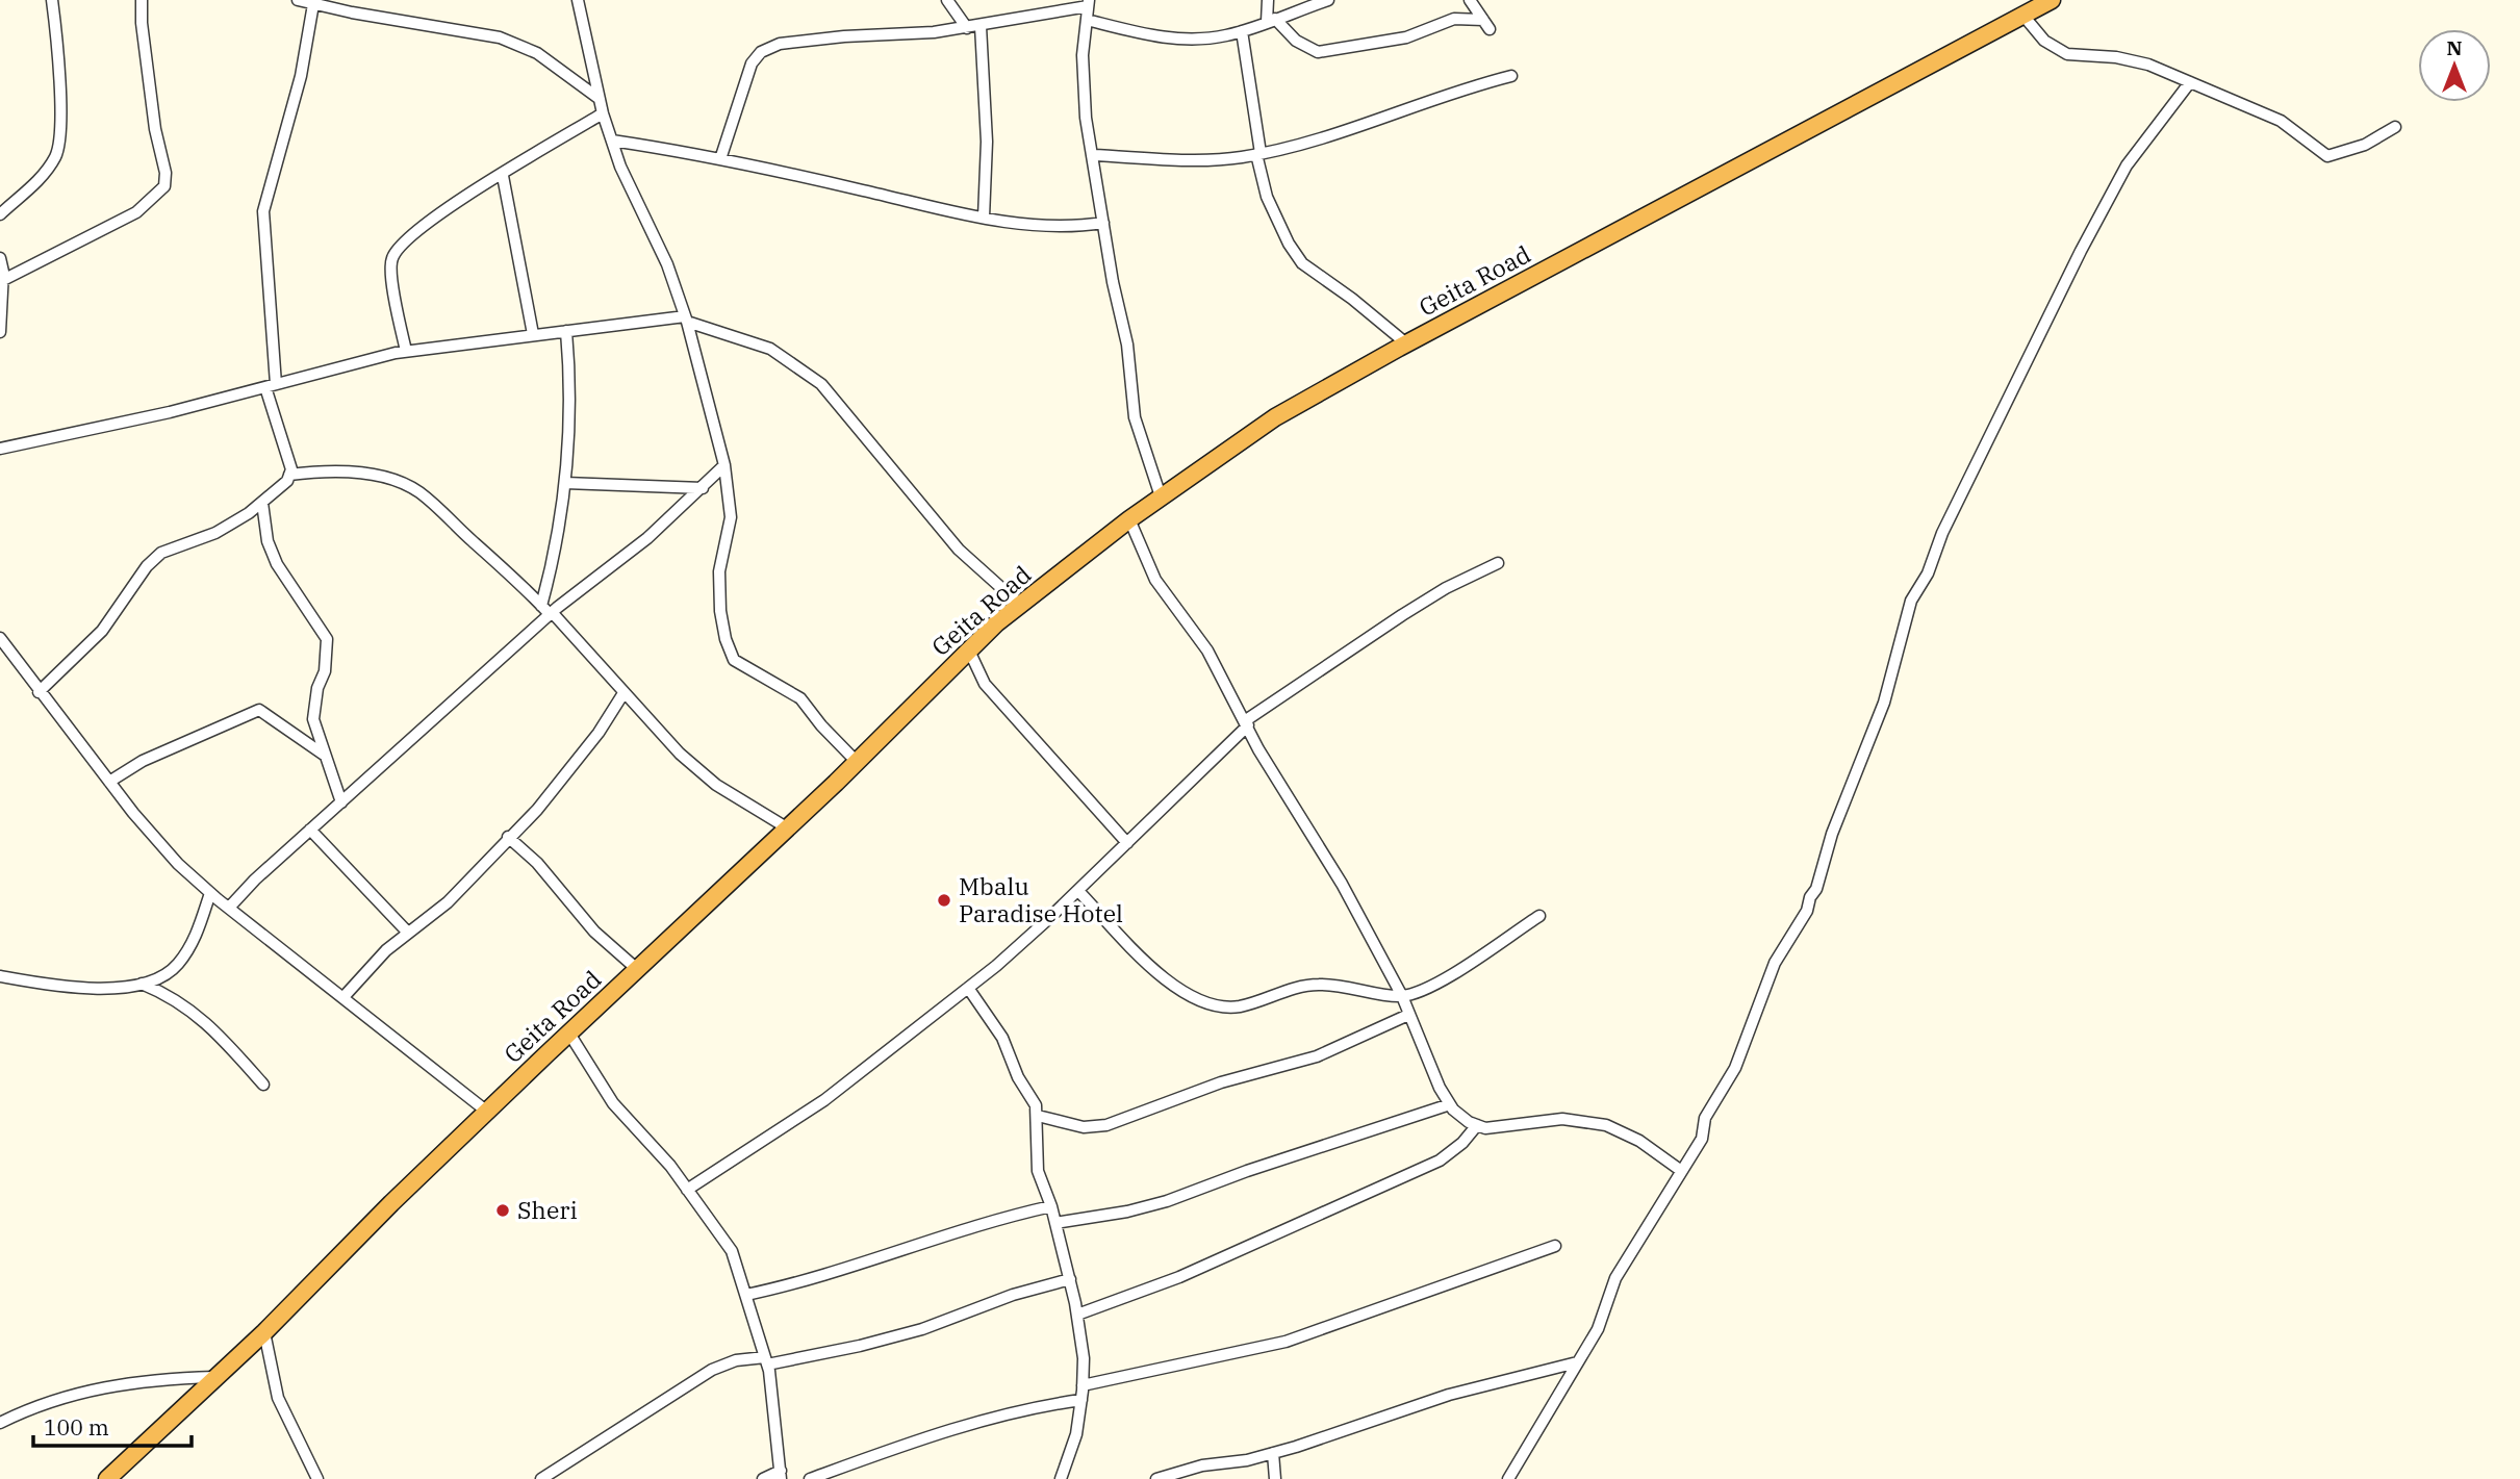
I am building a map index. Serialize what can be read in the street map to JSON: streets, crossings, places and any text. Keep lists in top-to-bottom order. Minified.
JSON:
{"streets":{"highway":["Geita Road"]},"places":["Mbalu Paradise Hotel","Sheri"],"scale_bar":"100 m","north":"top"}
